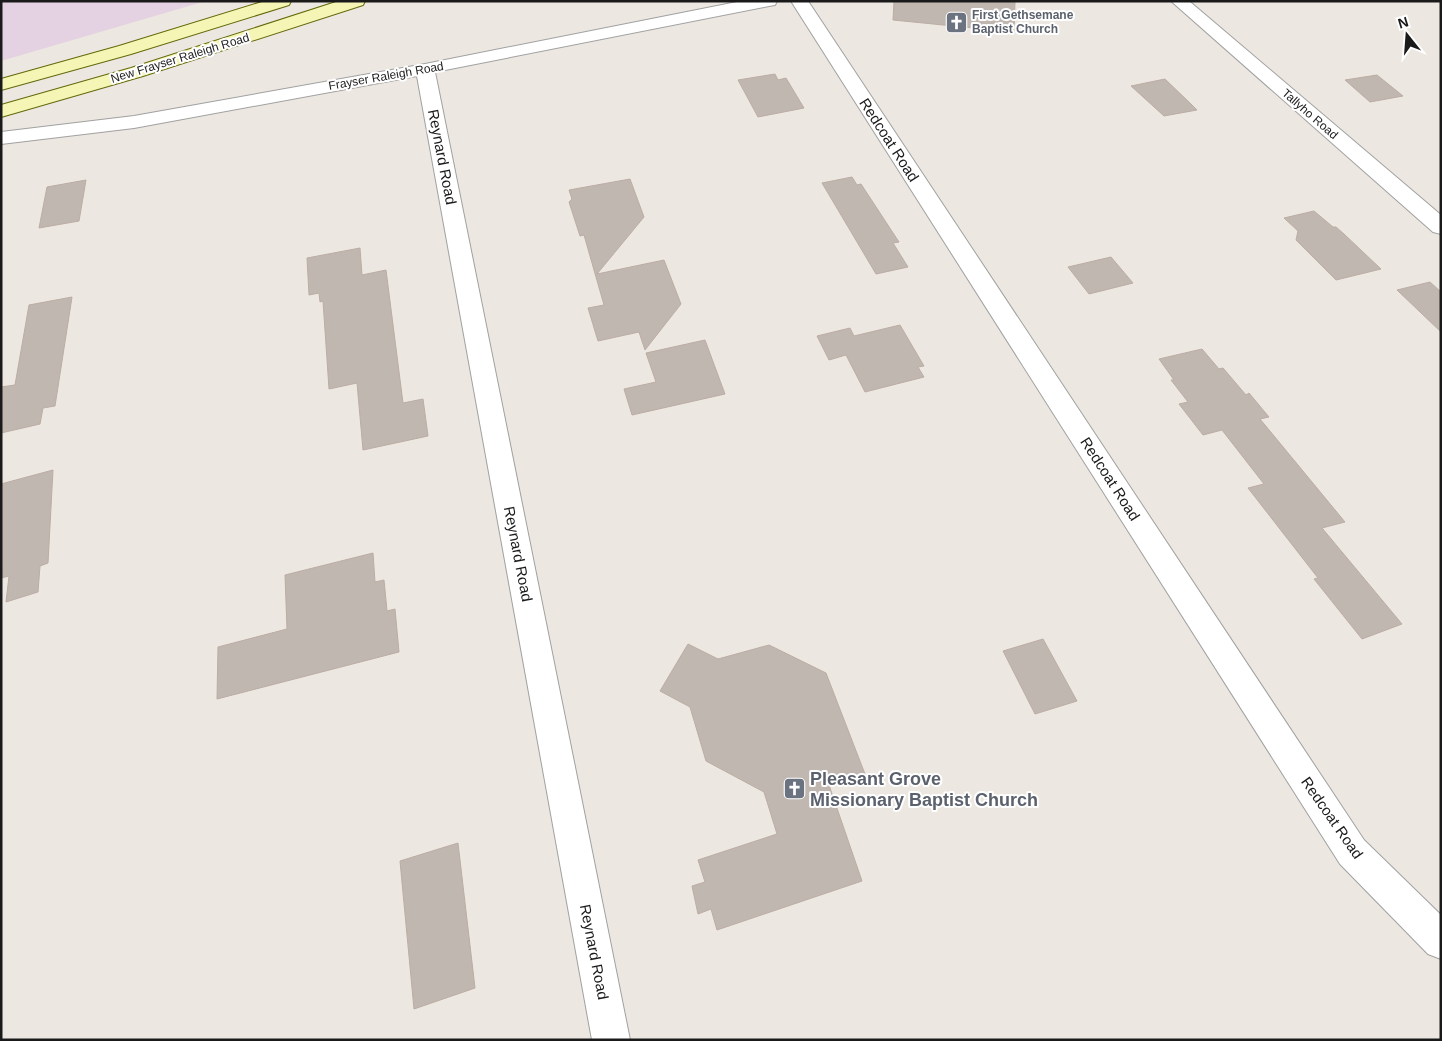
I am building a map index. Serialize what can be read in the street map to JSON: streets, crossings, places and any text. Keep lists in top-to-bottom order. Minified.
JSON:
{"streets":{"main road":["New Frayser Raleigh Road"],"street":["Frayser Raleigh Road","Tallyho Road","Redcoat Road","Reynard Road"]},"crossings":[["Frayser Raleigh Road","Reynard Road"]],"places":{"church":["First Gethsemane Baptist Church","Pleasant Grove Missionary Baptist Church"]},"north":"top"}
